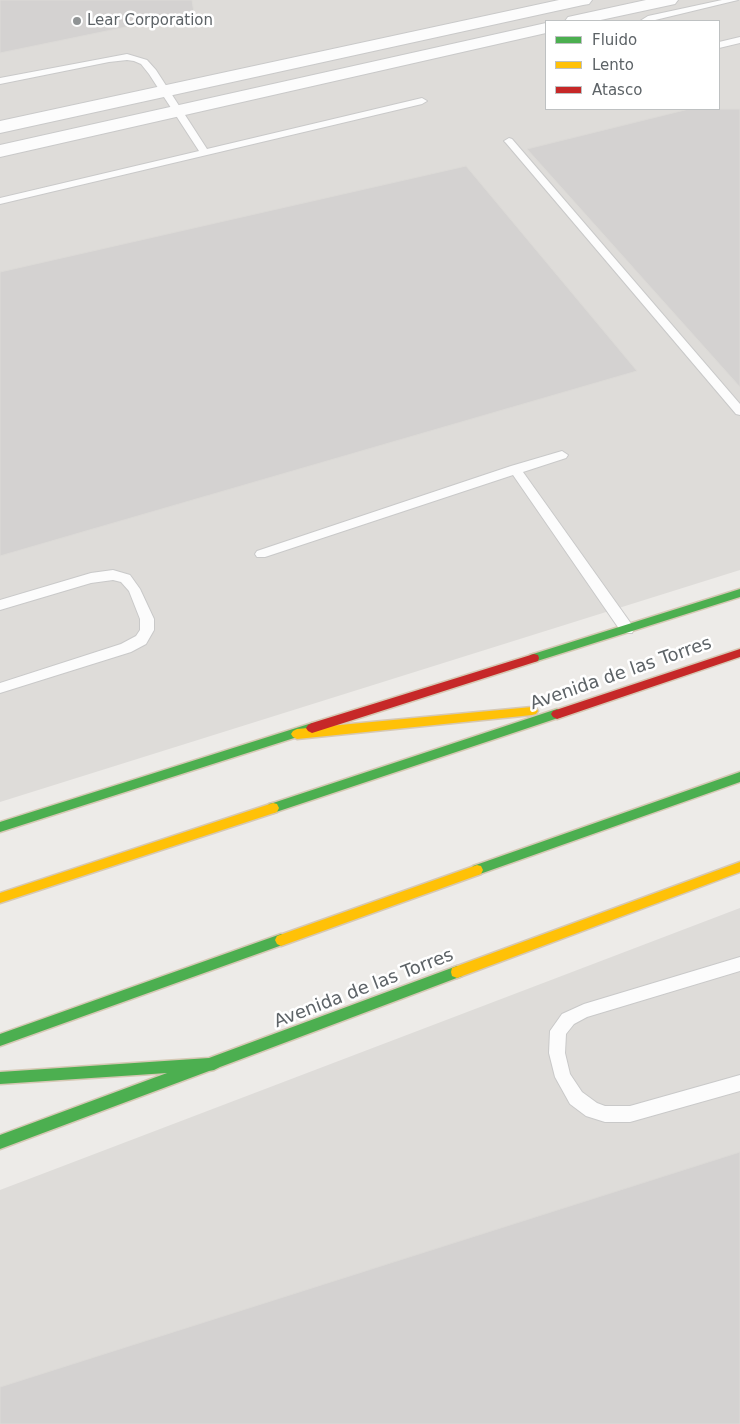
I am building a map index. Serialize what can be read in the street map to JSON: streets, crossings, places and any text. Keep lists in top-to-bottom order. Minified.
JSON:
{"streets":{"main road":["Avenida de las Torres"]},"places":["Lear Corporation"],"legend":["Fluido","Lento","Atasco"]}
